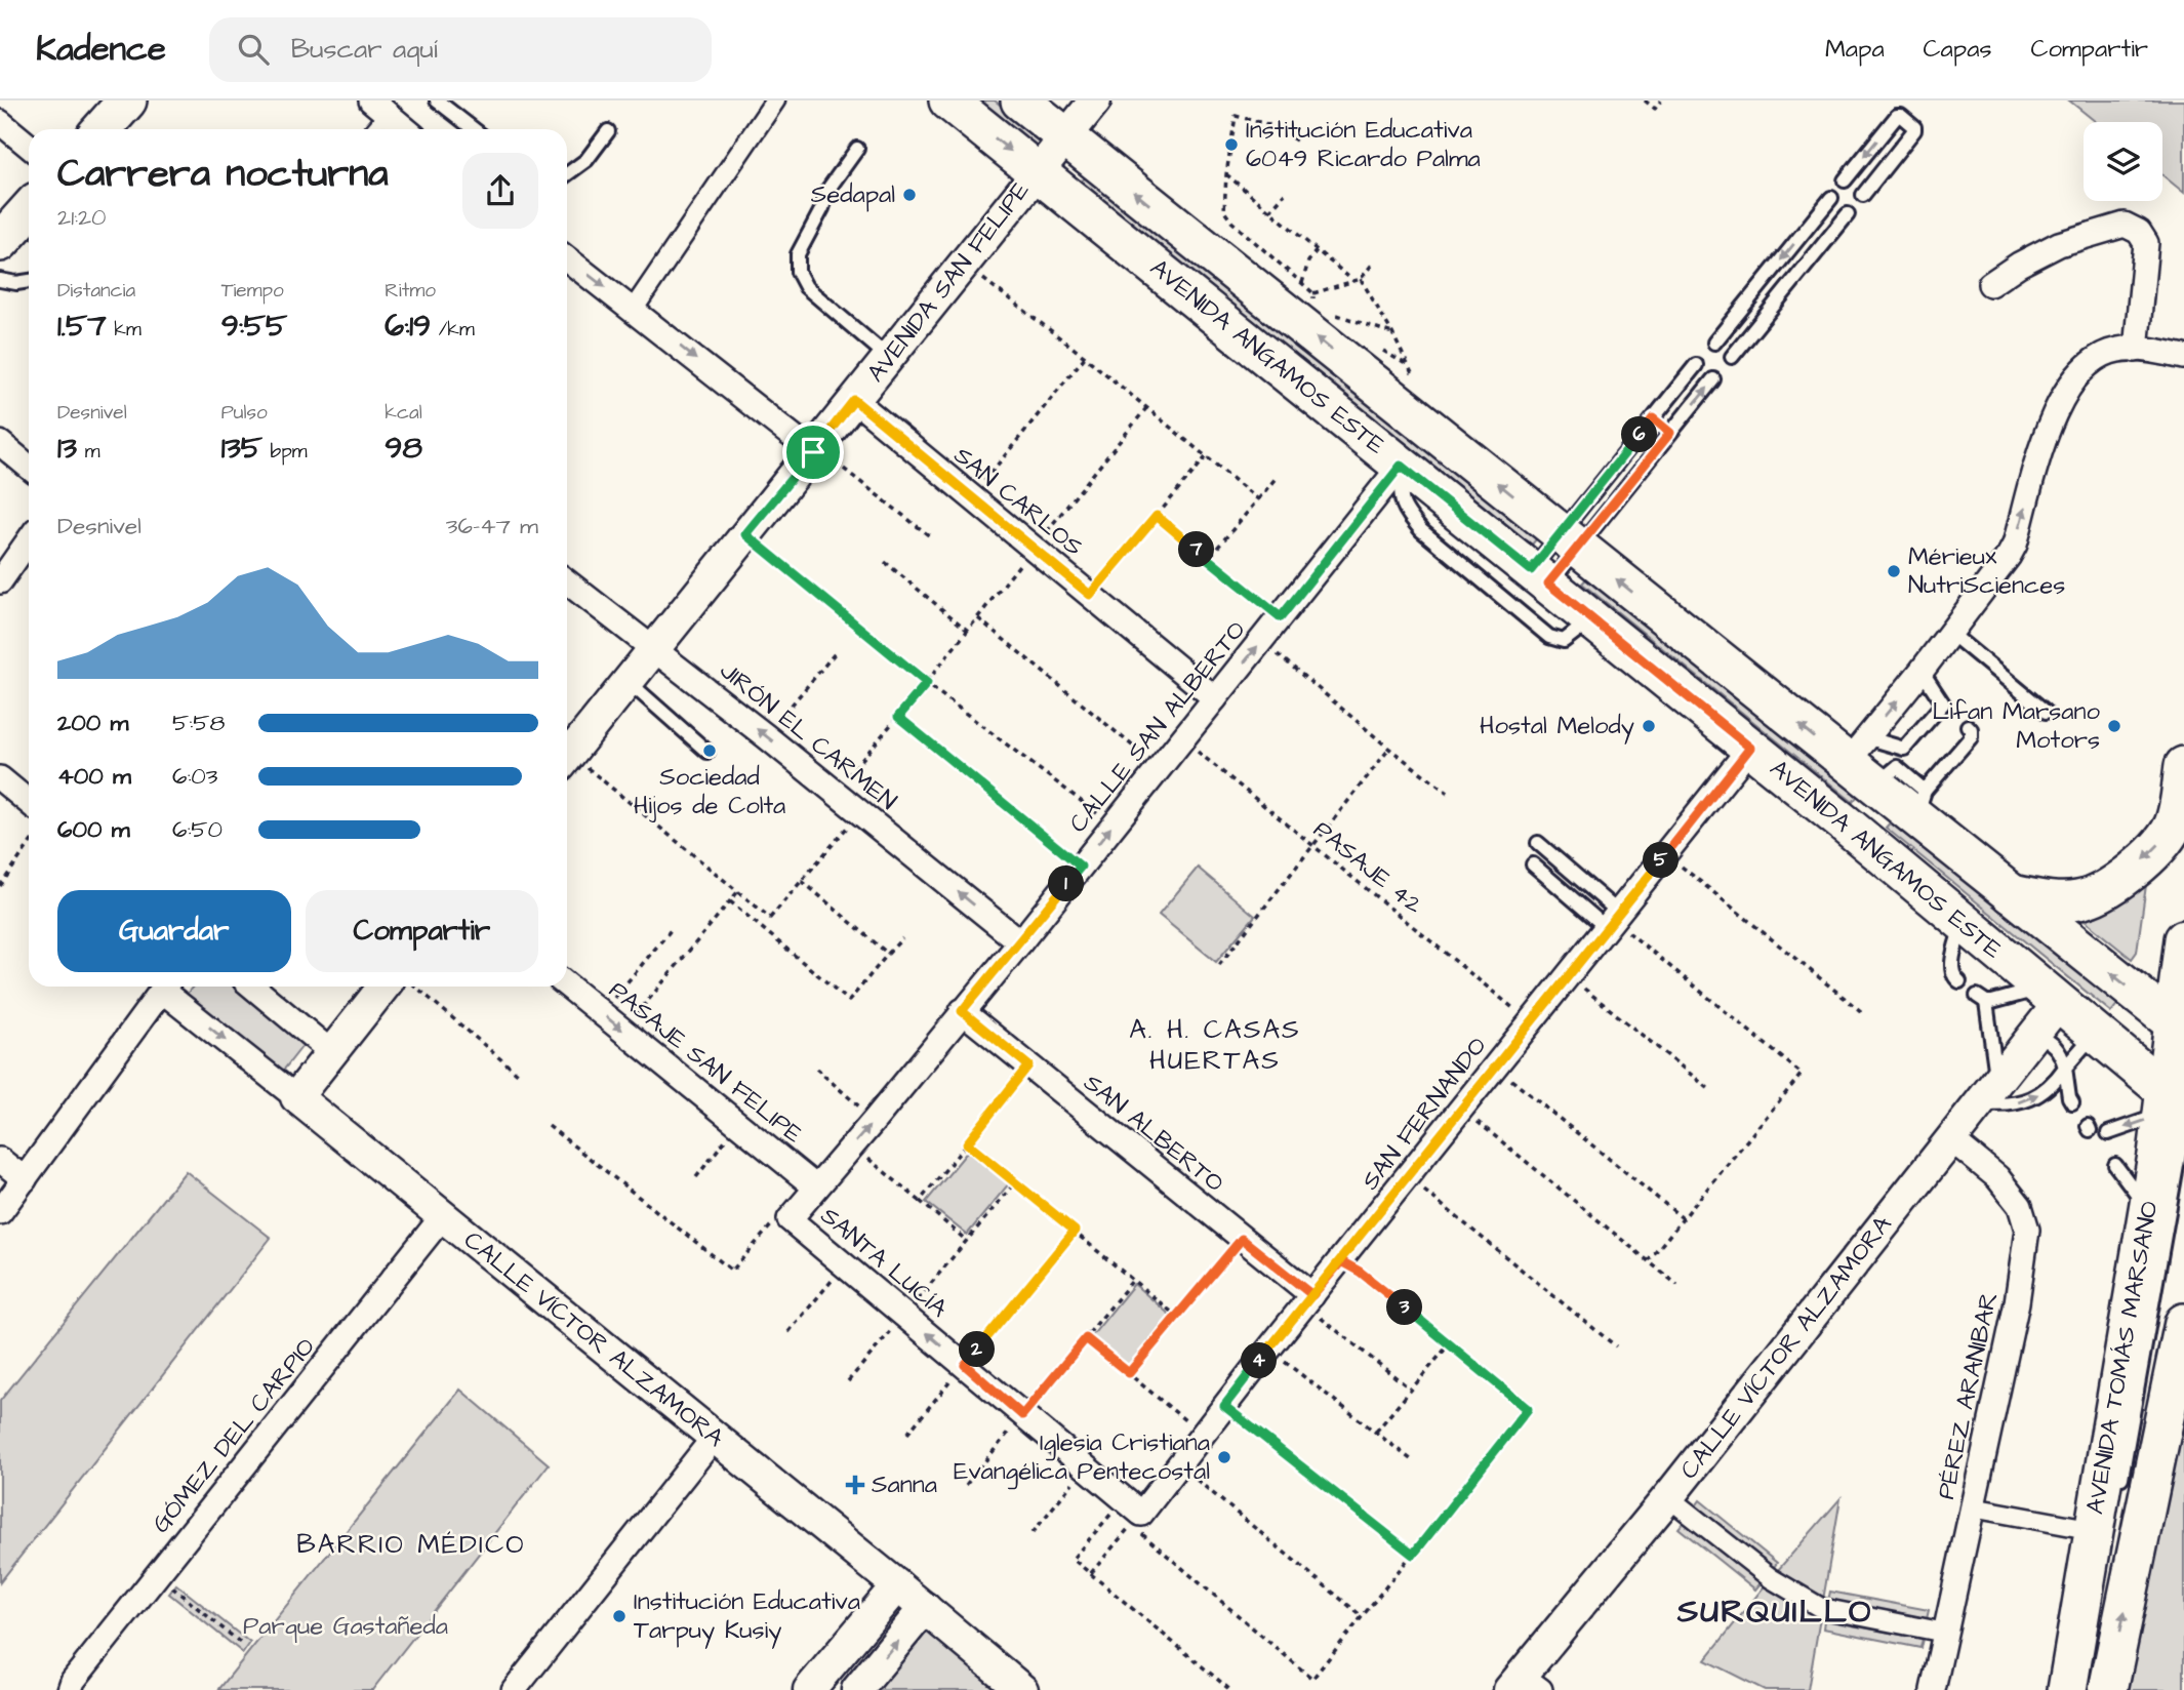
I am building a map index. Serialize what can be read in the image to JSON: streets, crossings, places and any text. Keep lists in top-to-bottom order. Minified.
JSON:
{"streets":{"main road":["AVENIDA ANGAMOS ESTE","AVENIDA TOMÁS MARSANO"],"street":["AVENIDA SAN FELIPE","SAN CARLOS","CALLE SAN ALBERTO","JIRÓN EL CARMEN","PASAJE SAN FELIPE","SAN FERNANDO","SAN ALBERTO","SANTA LUCÍA","CALLE VÍCTOR ALZAMORA","PÉREZ ARANIBAR","GÓMEZ DEL CARPIO"],"path":["PASAJE 42"]},"crossings":[["AVENIDA SAN FELIPE","AVENIDA ANGAMOS ESTE"],["AVENIDA SAN FELIPE","SAN CARLOS"],["AVENIDA SAN FELIPE","JIRÓN EL CARMEN"],["AVENIDA ANGAMOS ESTE","CALLE SAN ALBERTO"],["AVENIDA ANGAMOS ESTE","SAN FERNANDO"],["AVENIDA ANGAMOS ESTE","CALLE VÍCTOR ALZAMORA"],["AVENIDA ANGAMOS ESTE","AVENIDA TOMÁS MARSANO"],["SAN CARLOS","CALLE SAN ALBERTO"],["CALLE SAN ALBERTO","JIRÓN EL CARMEN"],["CALLE SAN ALBERTO","PASAJE 42"],["CALLE SAN ALBERTO","PASAJE SAN FELIPE"],["CALLE SAN ALBERTO","SAN ALBERTO"],["CALLE SAN ALBERTO","SANTA LUCÍA"],["PASAJE 42","SAN FERNANDO"],["SAN FERNANDO","SAN ALBERTO"],["SAN FERNANDO","SANTA LUCÍA"],["CALLE VÍCTOR ALZAMORA","PÉREZ ARANIBAR"],["CALLE VÍCTOR ALZAMORA","GÓMEZ DEL CARPIO"]],"one_way":["JIRÓN EL CARMEN"],"districts":["A. H. CASAS HUERTAS","BARRIO MÉDICO","SURQUILLO"],"parks":["Parque Gastañeda"],"places":{"other":["Institución Educativa 6049 Ricardo Palma","Sedapal","Mérieux NutriSciences","Hostal Melody","Lifan Marsano Motors","Sociedad Hijos de Colta","Iglesia Cristiana Evangélica Pentecostal","Institución Educativa Tarpuy Kusiy"],"health":["Sanna"]},"page":{"header":"Kadence","search":"Buscar aquí","nav":["Mapa","Capas","Compartir"],"heading":["Carrera nocturna","21:20"],"stats":[["Distancia","1.57 km"],["Tiempo","9:55"],["Ritmo","6:19 /km"],["Desnivel","13 m"],["Pulso","135 bpm"],["kcal","98"]],"pins":["6","7","5","1","3","2","4"],"chart":["Desnivel","36–47 m"],"list":[{"name":"200 m","note":"5:58"},{"name":"400 m","note":"6:03"},{"name":"600 m","note":"6:50"}],"buttons":["Guardar","Compartir"]}}
